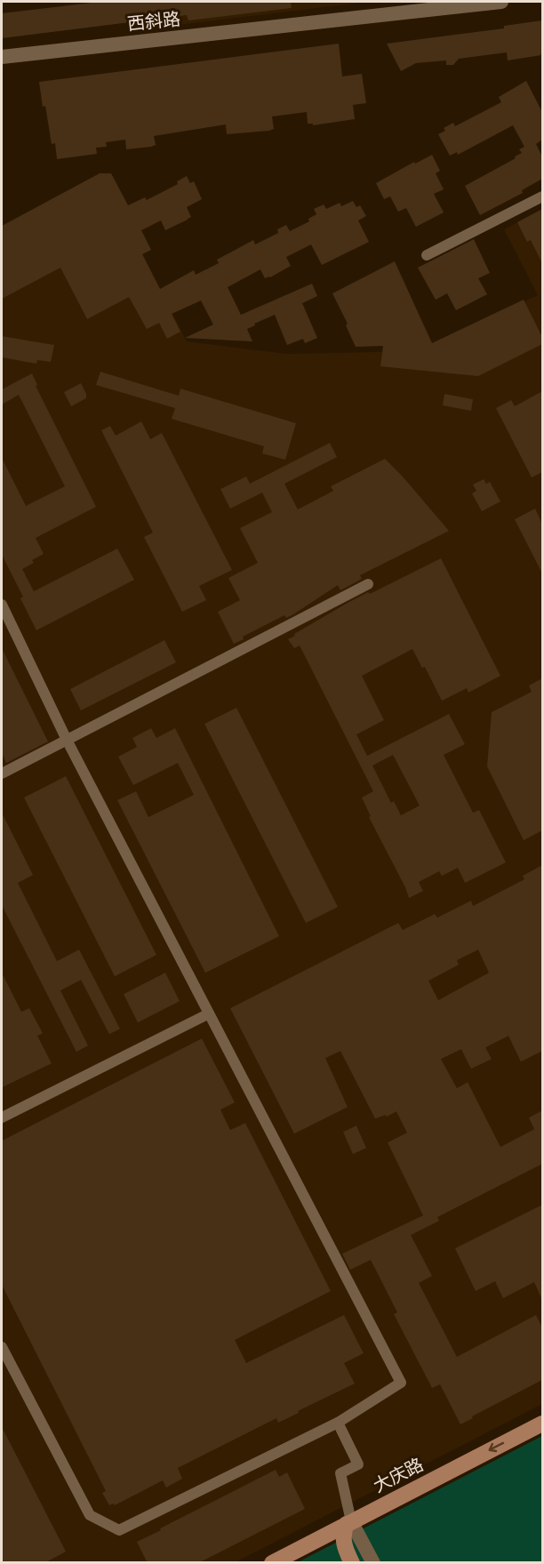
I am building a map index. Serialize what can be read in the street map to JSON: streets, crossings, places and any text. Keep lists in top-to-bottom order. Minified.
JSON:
{"streets":{"main road":["大庆路"],"street":["西斜路"]},"one_way":["大庆路"]}
